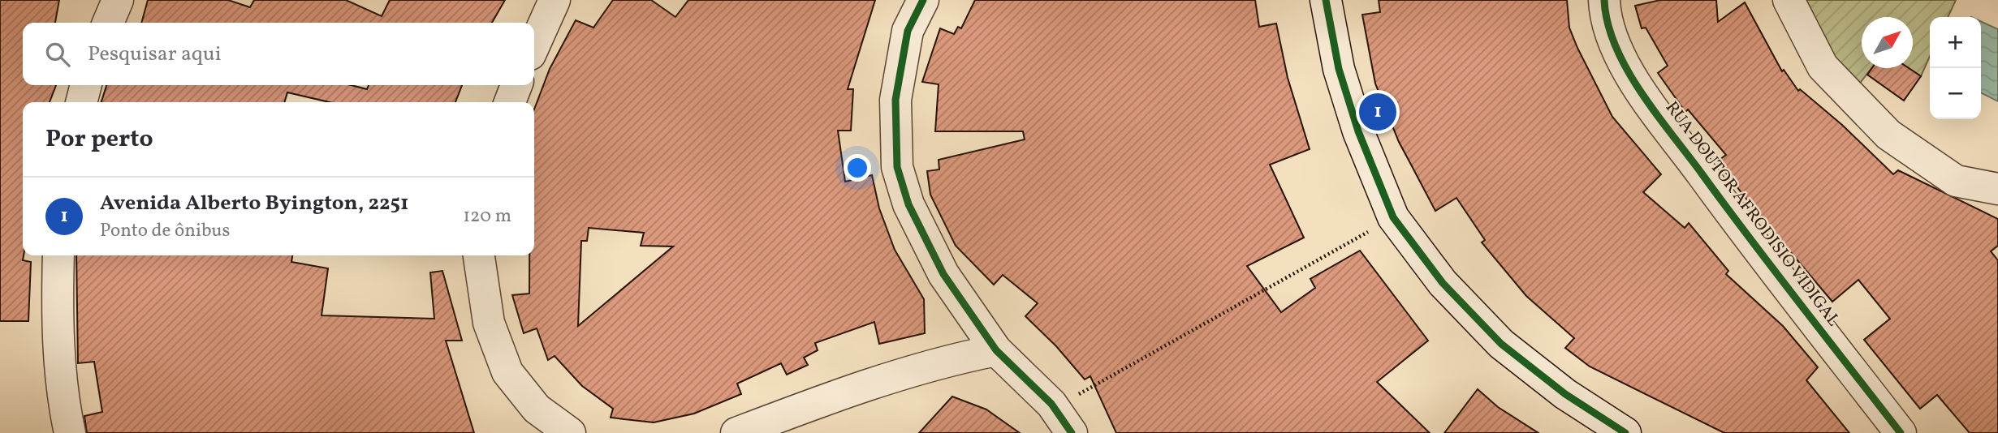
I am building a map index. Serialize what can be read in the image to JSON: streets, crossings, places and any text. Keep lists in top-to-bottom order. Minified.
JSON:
{"streets":{"street":["RUA DOUTOR AFRODISIO VIDIGAL"]},"north":"top right","page":{"map_buttons":["+","−"],"search":"Pesquisar aqui","pins":"1","heading":"Por perto","list":[{"mark":"1","name":"Avenida Alberto Byington, 2251","note":"Ponto de ônibus","value":"120 m"}]}}
